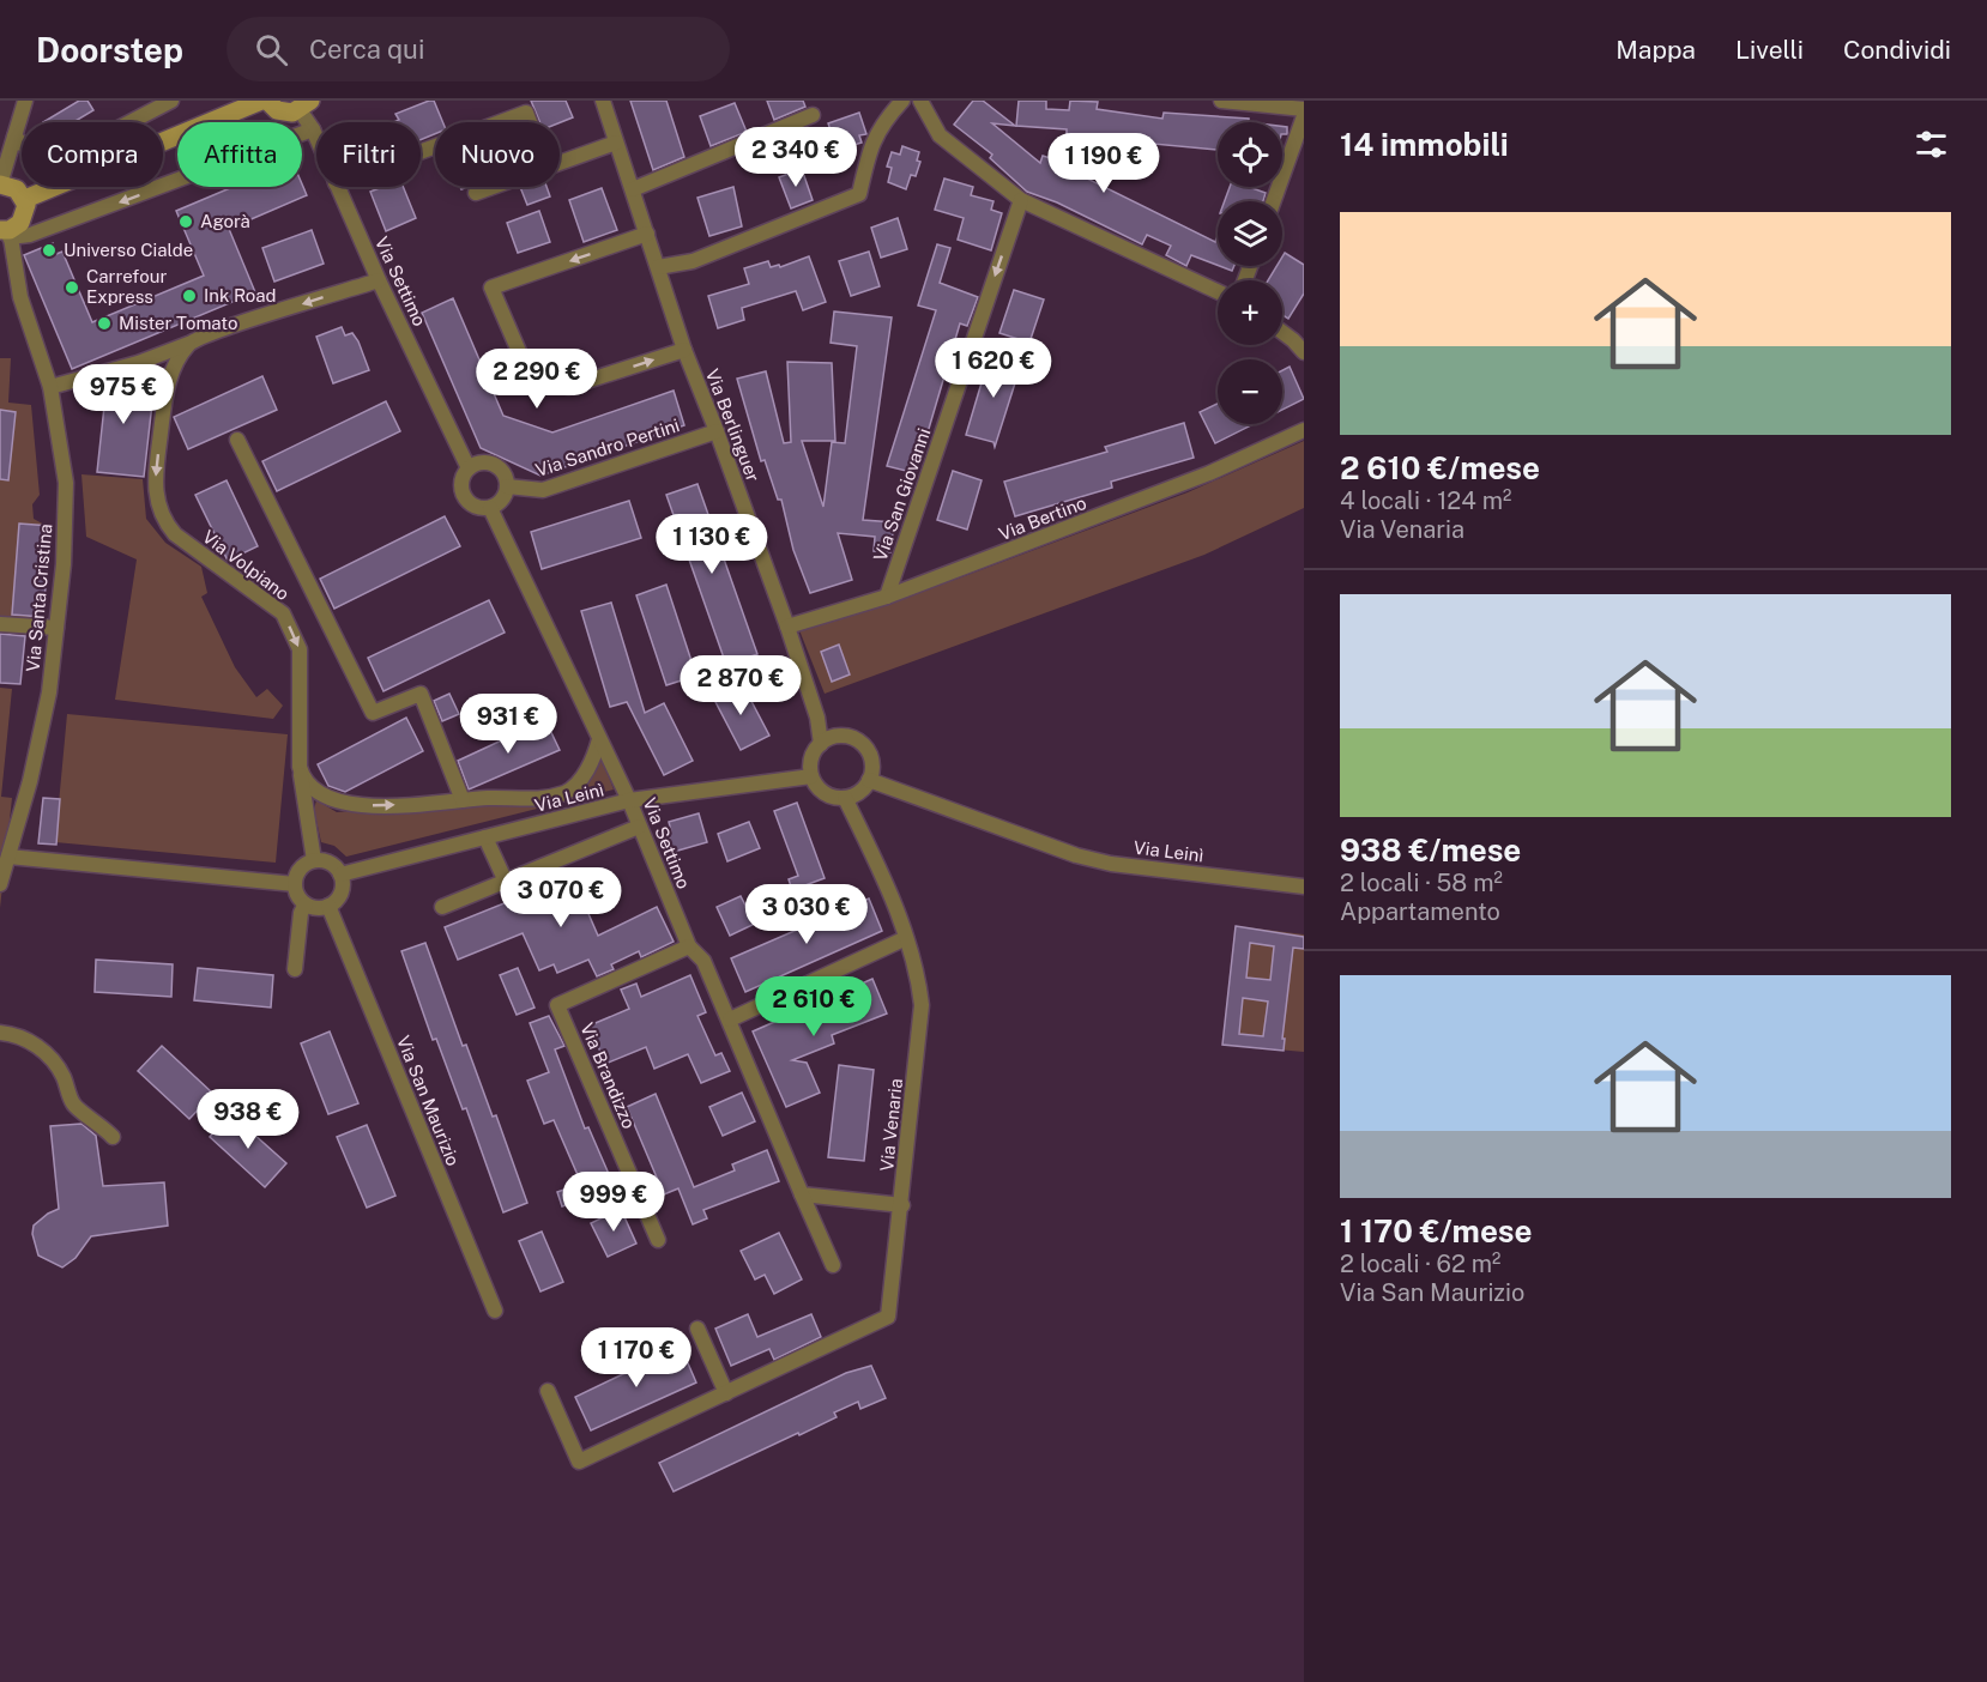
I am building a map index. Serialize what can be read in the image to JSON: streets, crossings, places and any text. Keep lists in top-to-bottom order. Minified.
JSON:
{"streets":{"street":["Via Settimo","Via Berlinguer","Via Sandro Pertini","Via San Giovanni","Via Bertino","Via Volpiano","Via Santa Cristina","Via Leinì","Via Brandizzo","Via San Maurizio","Via Venaria"]},"crossings":[["Via Settimo","Via Sandro Pertini"],["Via Settimo","Via Leinì"],["Via Settimo","Via Brandizzo"],["Via Berlinguer","Via Sandro Pertini"],["Via Berlinguer","Via Bertino"],["Via San Giovanni","Via Bertino"],["Via Volpiano","Via Leinì"],["Via Volpiano","Via San Maurizio"],["Via Leinì","Via San Maurizio"],["Via Leinì","Via Venaria"]],"one_way":["Via San Giovanni","Via Volpiano"],"places":["Agorà","Universo Cialde","Carrefour Express","Ink Road","Mister Tomato"],"page":{"header":"Doorstep","search":"Cerca qui","nav":["Mappa","Livelli","Condividi"],"heading":"14 immobili","map_buttons":["+","−"],"chip":["Compra","Affitta","Filtri","Nuovo"],"price":["2 340 €","1 190 €","1 620 €","2 290 €","975 €","1 130 €","2 870 €","931 €","3 070 €","3 030 €","2 610 €","938 €","999 €","1 170 €"],"list":[{"name":"2 610 €/mese","note":"4 locali · 124 m² · Via Venaria"},{"name":"938 €/mese","note":"2 locali · 58 m² · Appartamento"},{"name":"1 170 €/mese","note":"2 locali · 62 m² · Via San Maurizio"}]}}
